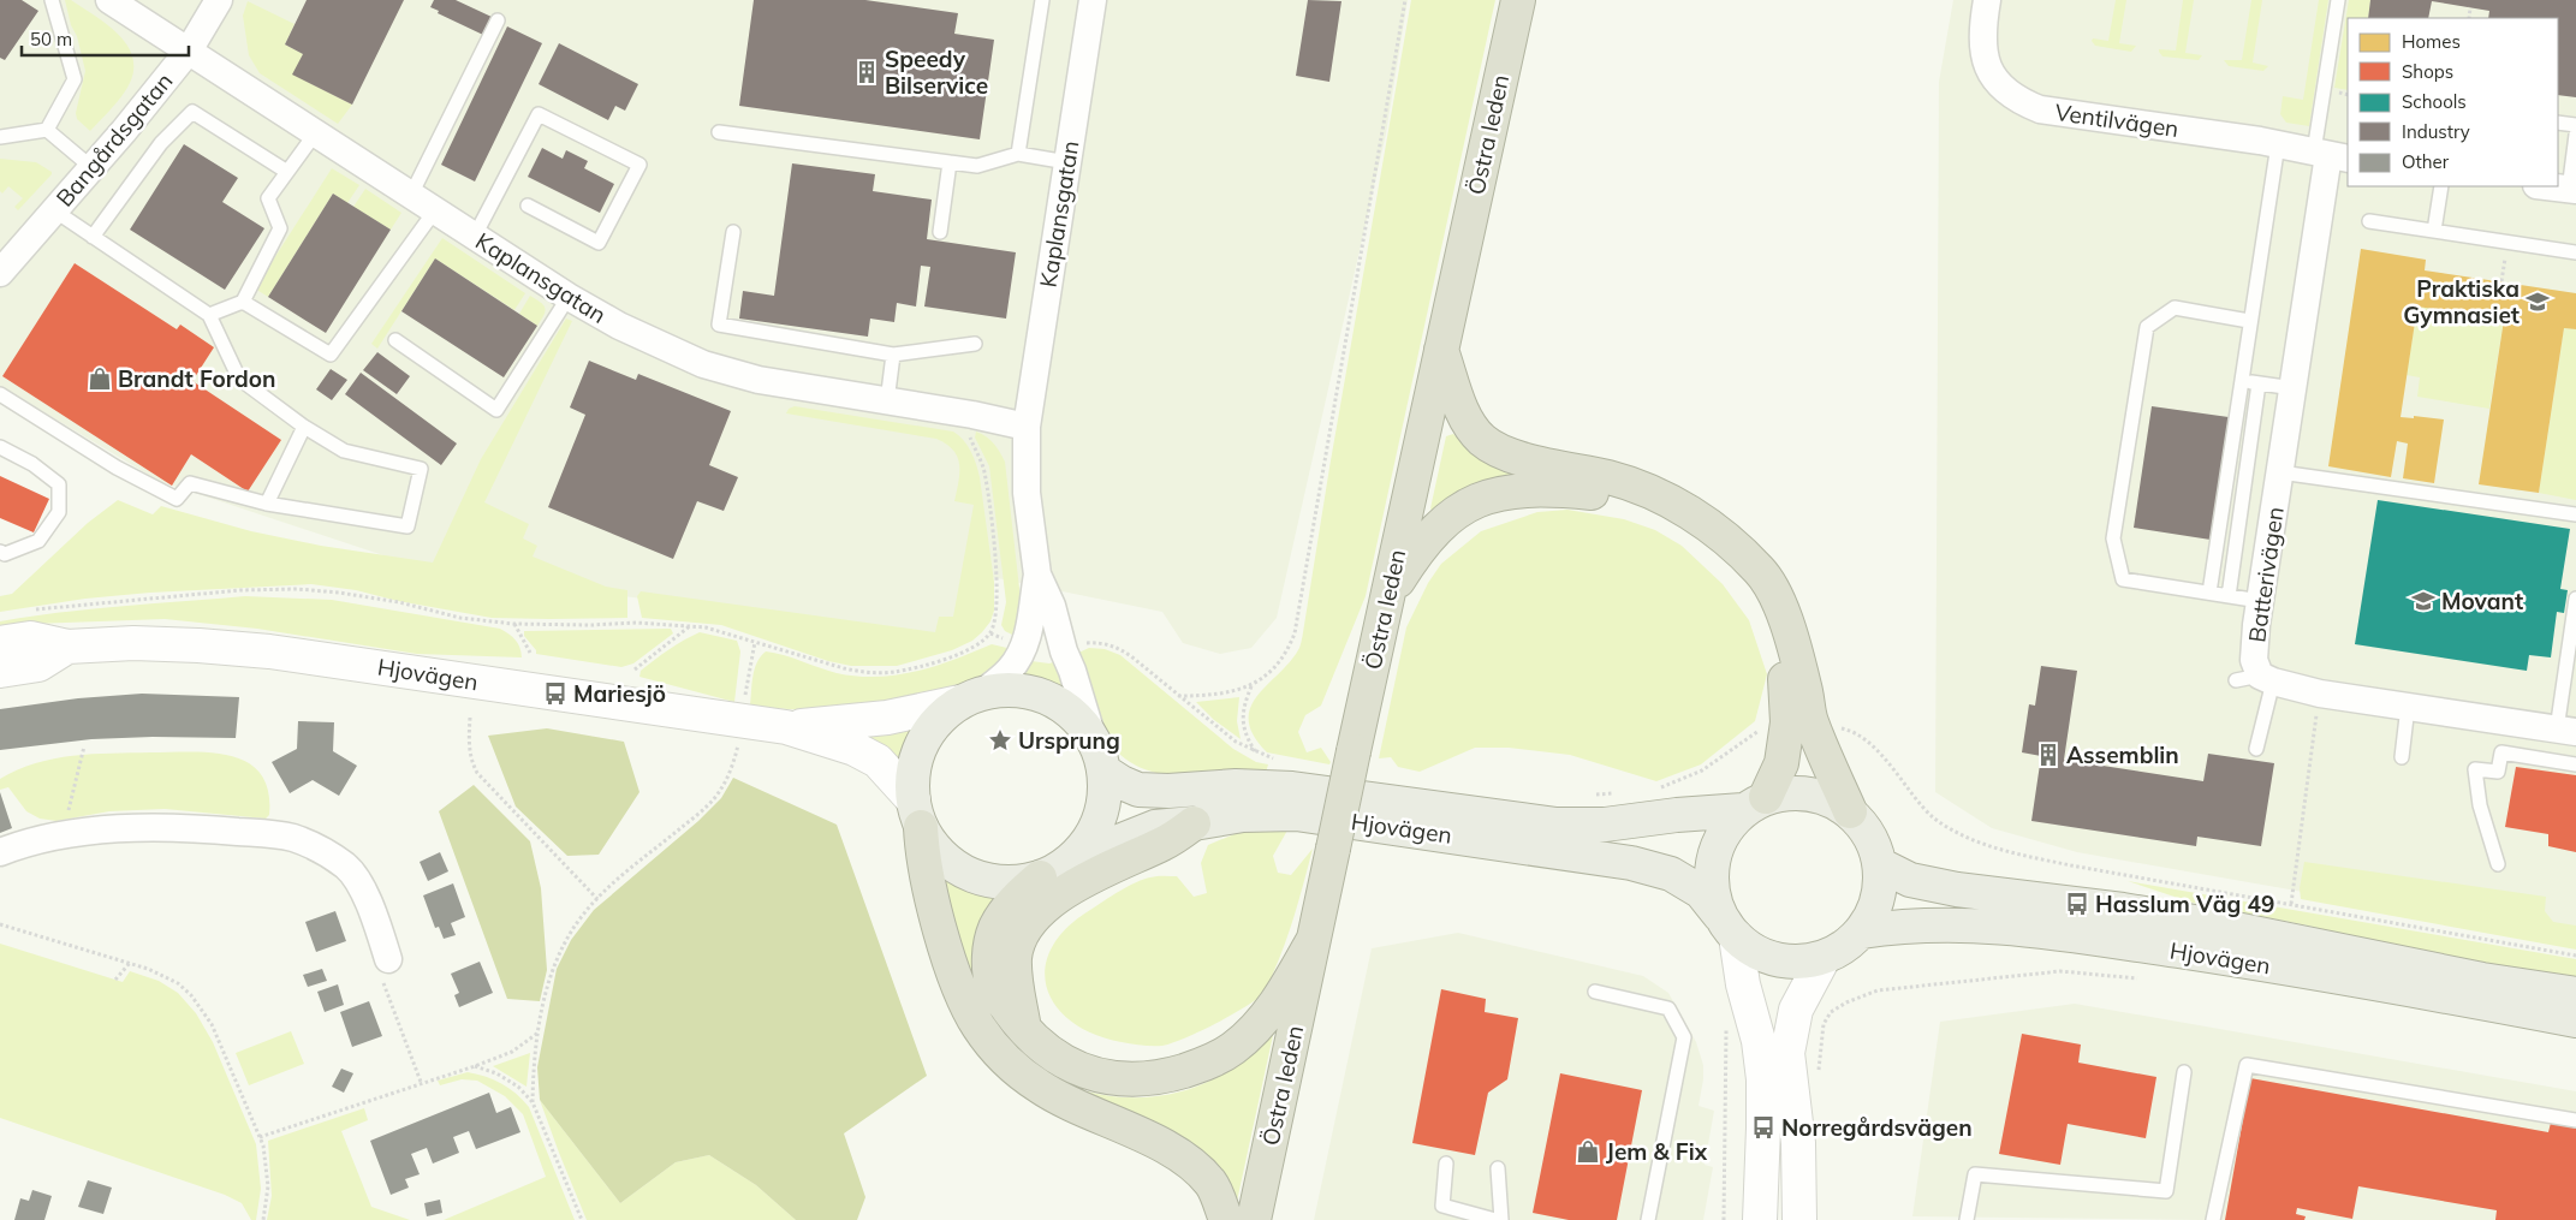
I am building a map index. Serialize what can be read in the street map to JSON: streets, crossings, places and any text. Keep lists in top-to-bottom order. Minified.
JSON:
{"streets":{"highway":["Östra leden"],"main road":["Hjovägen"],"street":["Ventilvägen","Bangårdsgatan","Kaplansgatan","Batterivägen"]},"crossings":[["Ventilvägen","Batterivägen"],["Bangårdsgatan","Kaplansgatan"],["Kaplansgatan","Hjovägen"]],"places":{"building":["Speedy Bilservice","Assemblin"],"school or university":["Praktiska Gymnasiet","Movant"],"shop":["Brandt Fordon","Jem & Fix"],"bus stop":["Mariesjö","Hasslum Väg 49","Norregårdsvägen"],"place":["Ursprung"]},"legend":["Homes","Shops","Schools","Industry","Other"],"scale_bar":"50 m"}
